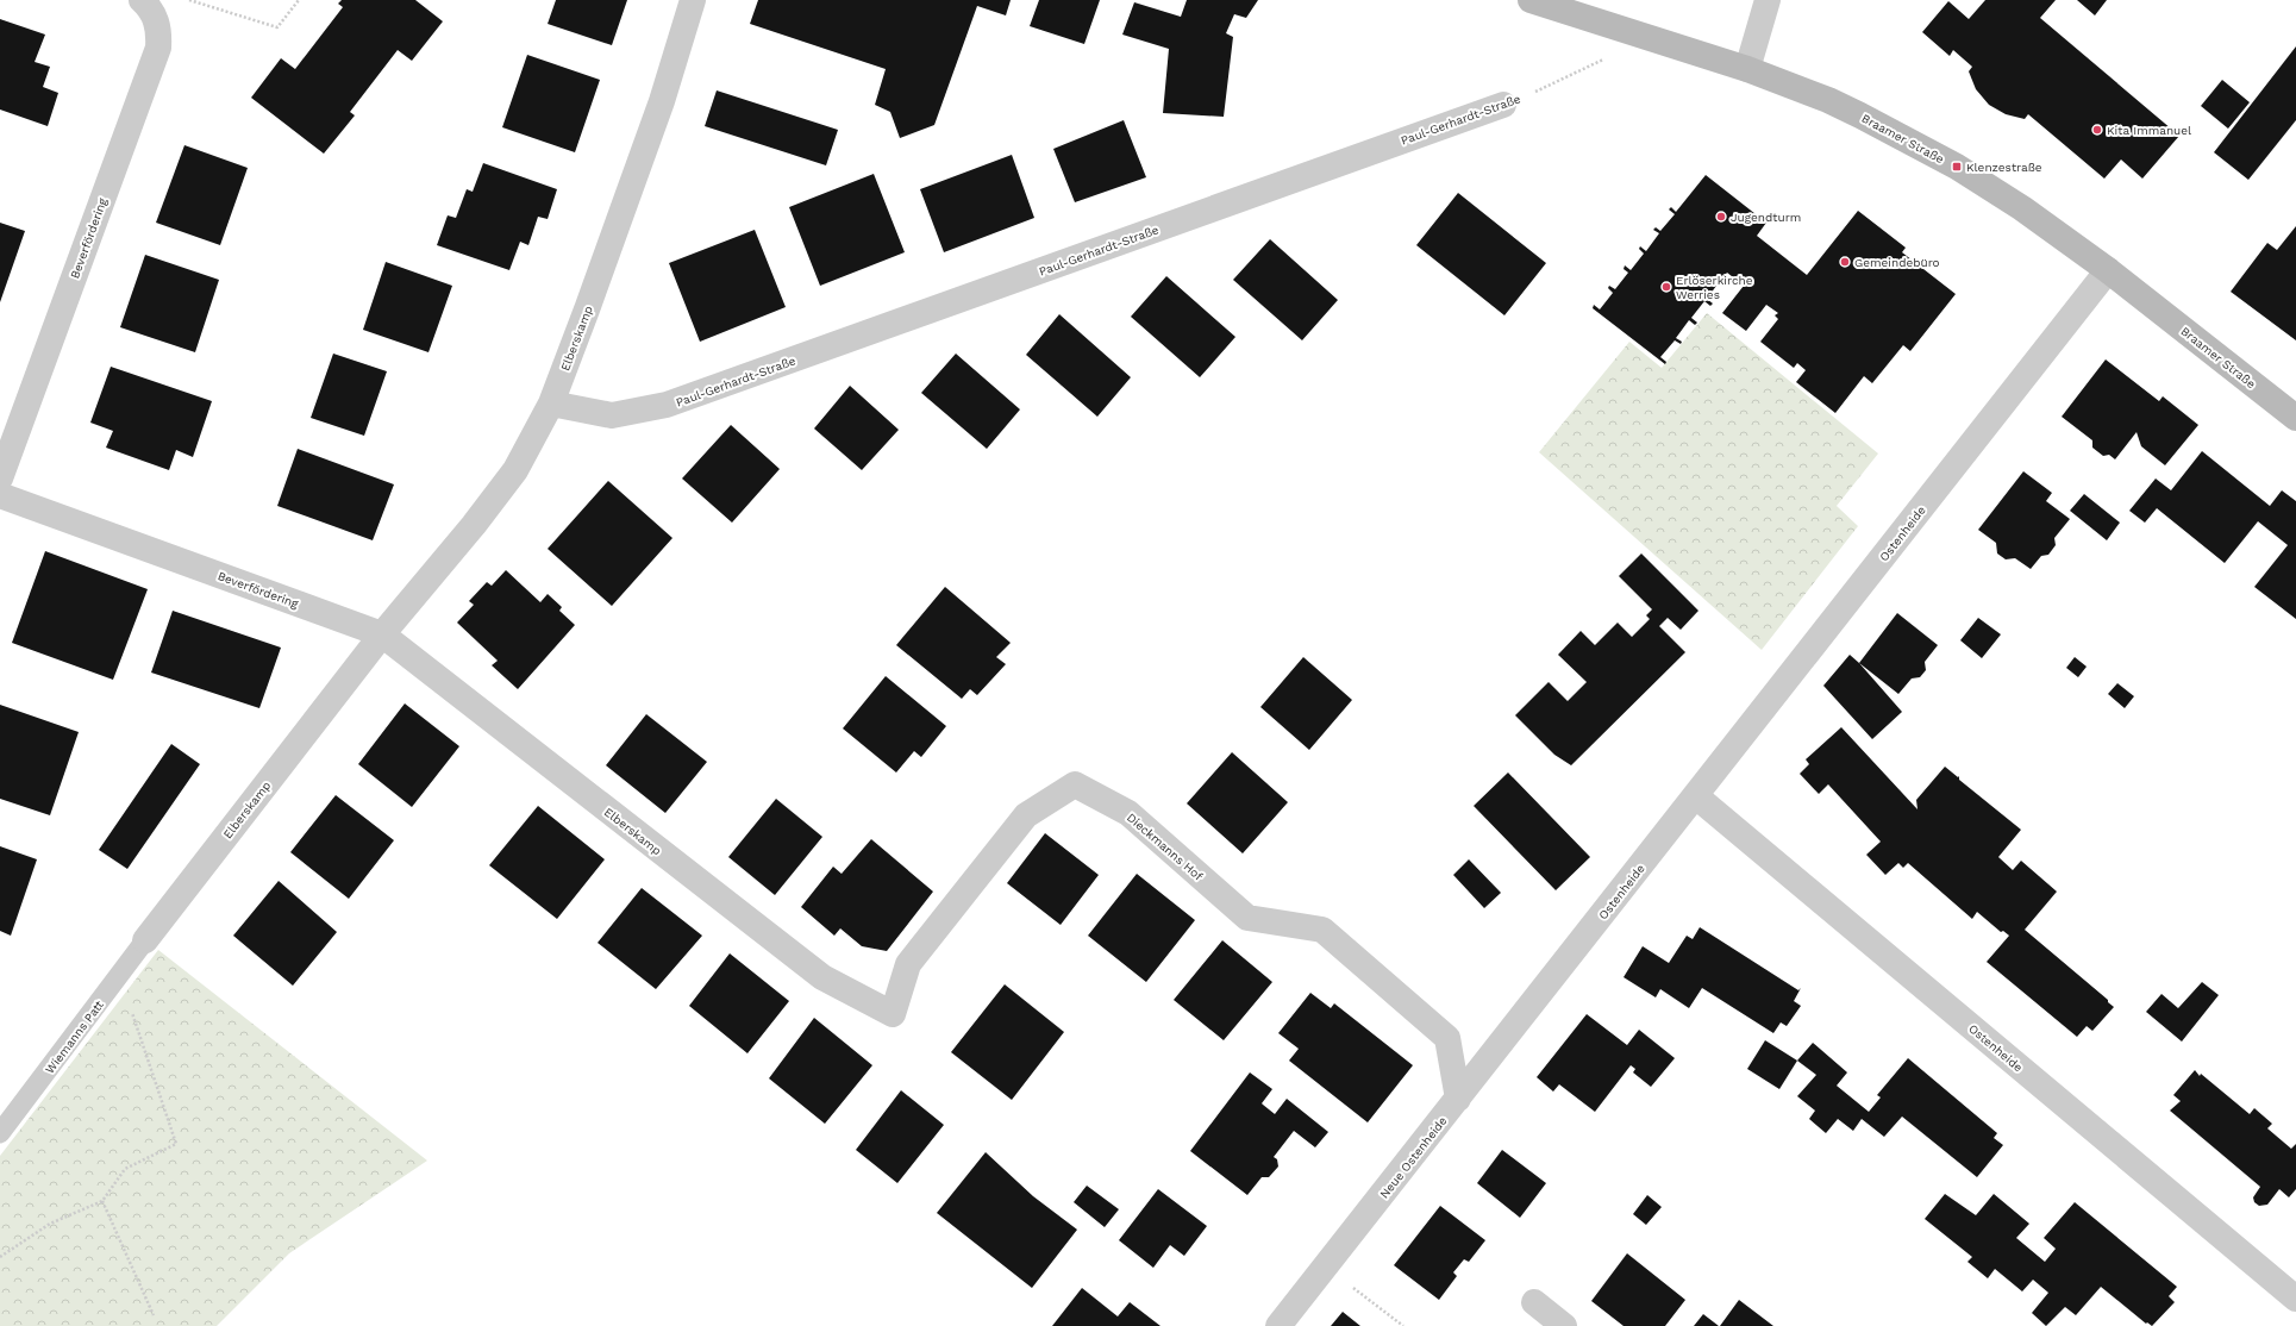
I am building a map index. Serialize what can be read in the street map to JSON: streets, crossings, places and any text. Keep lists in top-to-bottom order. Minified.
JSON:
{"streets":{"street":["Paul-Gerhardt-Straße","Braamer Straße","Beverfördering","Elberskamp","Ostenheide","Dieckmanns Hof","Neue Ostenheide"],"lane":["Wiemanns Patt"]},"crossings":[["Paul-Gerhardt-Straße","Braamer Straße"],["Paul-Gerhardt-Straße","Elberskamp"],["Braamer Straße","Ostenheide"],["Beverfördering","Elberskamp"],["Elberskamp","Dieckmanns Hof"],["Elberskamp","Wiemanns Patt"],["Ostenheide","Neue Ostenheide"],["Dieckmanns Hof","Neue Ostenheide"]],"places":{"other":["Kita Immanuel","Jugendturm","Gemeindebüro","Erlöserkirche Werries"],"transit":["Klenzestraße"]}}
